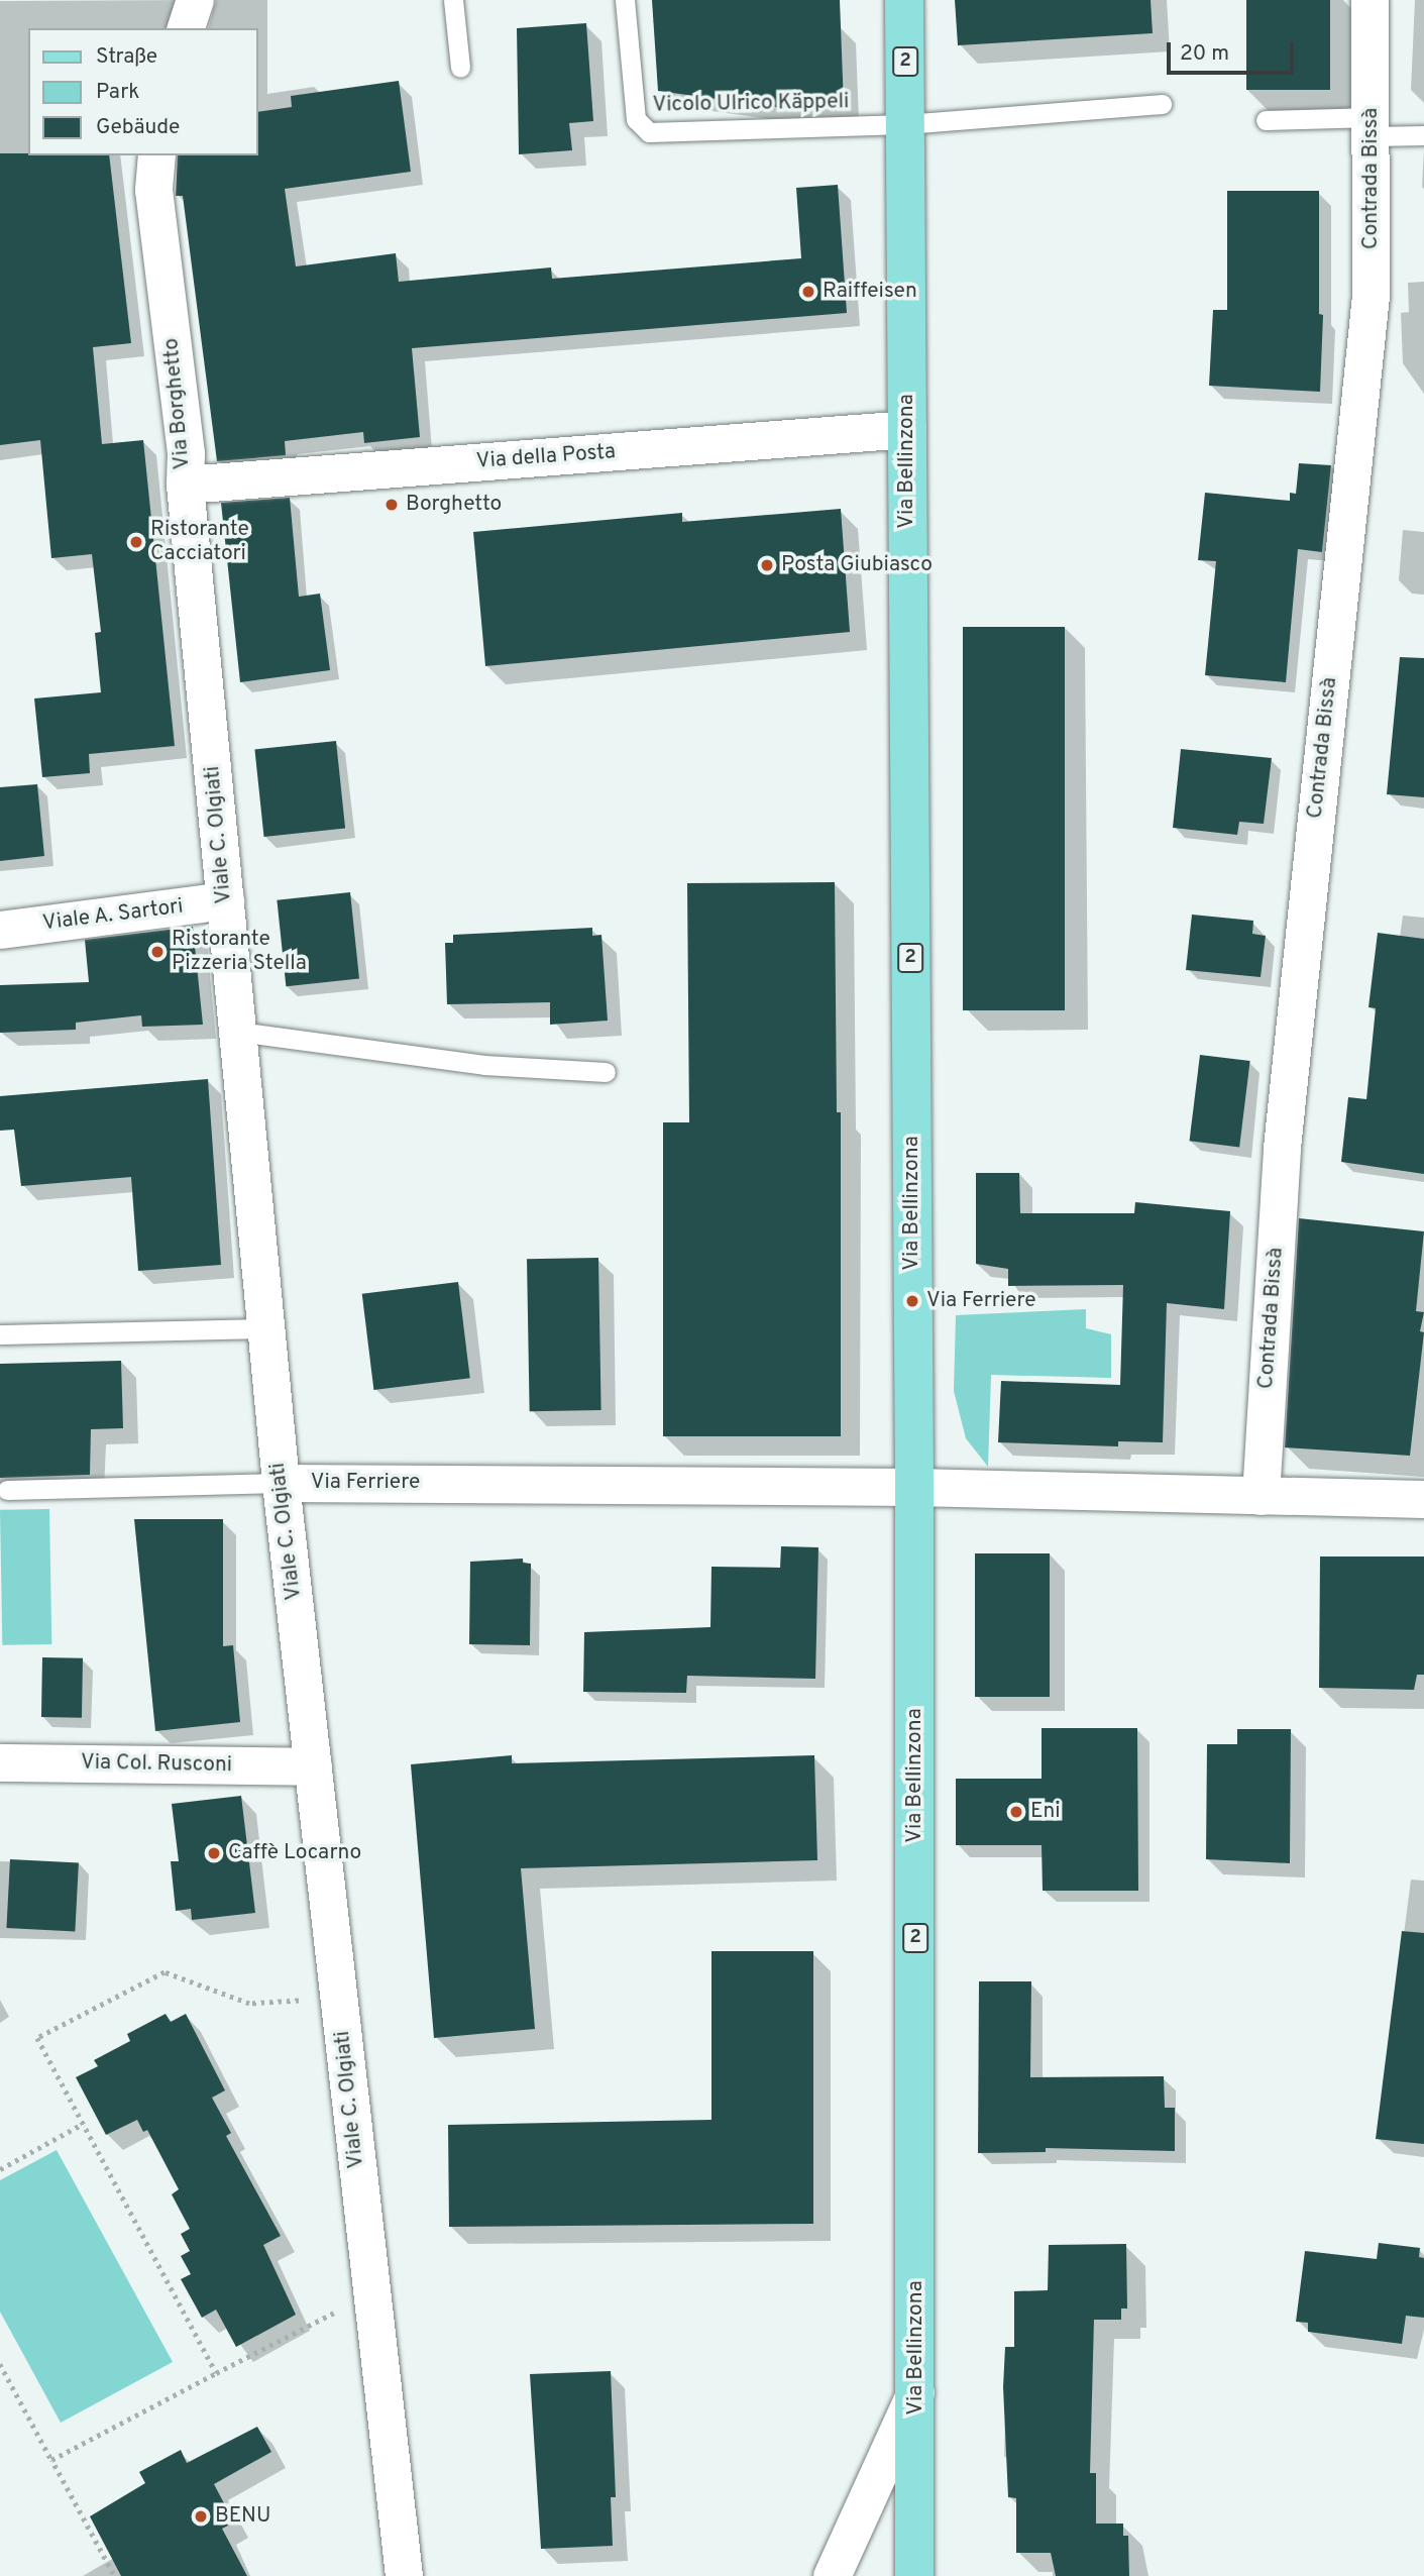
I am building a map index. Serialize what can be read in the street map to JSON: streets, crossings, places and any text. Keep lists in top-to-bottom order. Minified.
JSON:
{"streets":{"main road":["2","Via Bellinzona"],"street":["Contrada Bissà","Via Borghetto","Via della Posta","Viale C. Olgiati","Viale A. Sartori","Via Ferriere","Via Col. Rusconi"],"lane":["Vicolo Ulrico Käppeli"]},"crossings":[["Vicolo Ulrico Käppeli","Via Bellinzona"],["Contrada Bissà","Via Ferriere"],["Via Borghetto","Via della Posta"],["Via Borghetto","Viale C. Olgiati"],["Via della Posta","Via Bellinzona"],["Via della Posta","Viale C. Olgiati"],["Via Bellinzona","Via Ferriere"],["Viale C. Olgiati","Viale A. Sartori"],["Viale C. Olgiati","Via Ferriere"],["Viale C. Olgiati","Via Col. Rusconi"]],"places":["Raiffeisen","Borghetto","Ristorante Cacciatori","Posta Giubiasco","Ristorante Pizzeria Stella","Via Ferriere","Eni","Caffè Locarno","BENU"],"legend":["Straße","Park","Gebäude"],"scale_bar":"20 m"}
